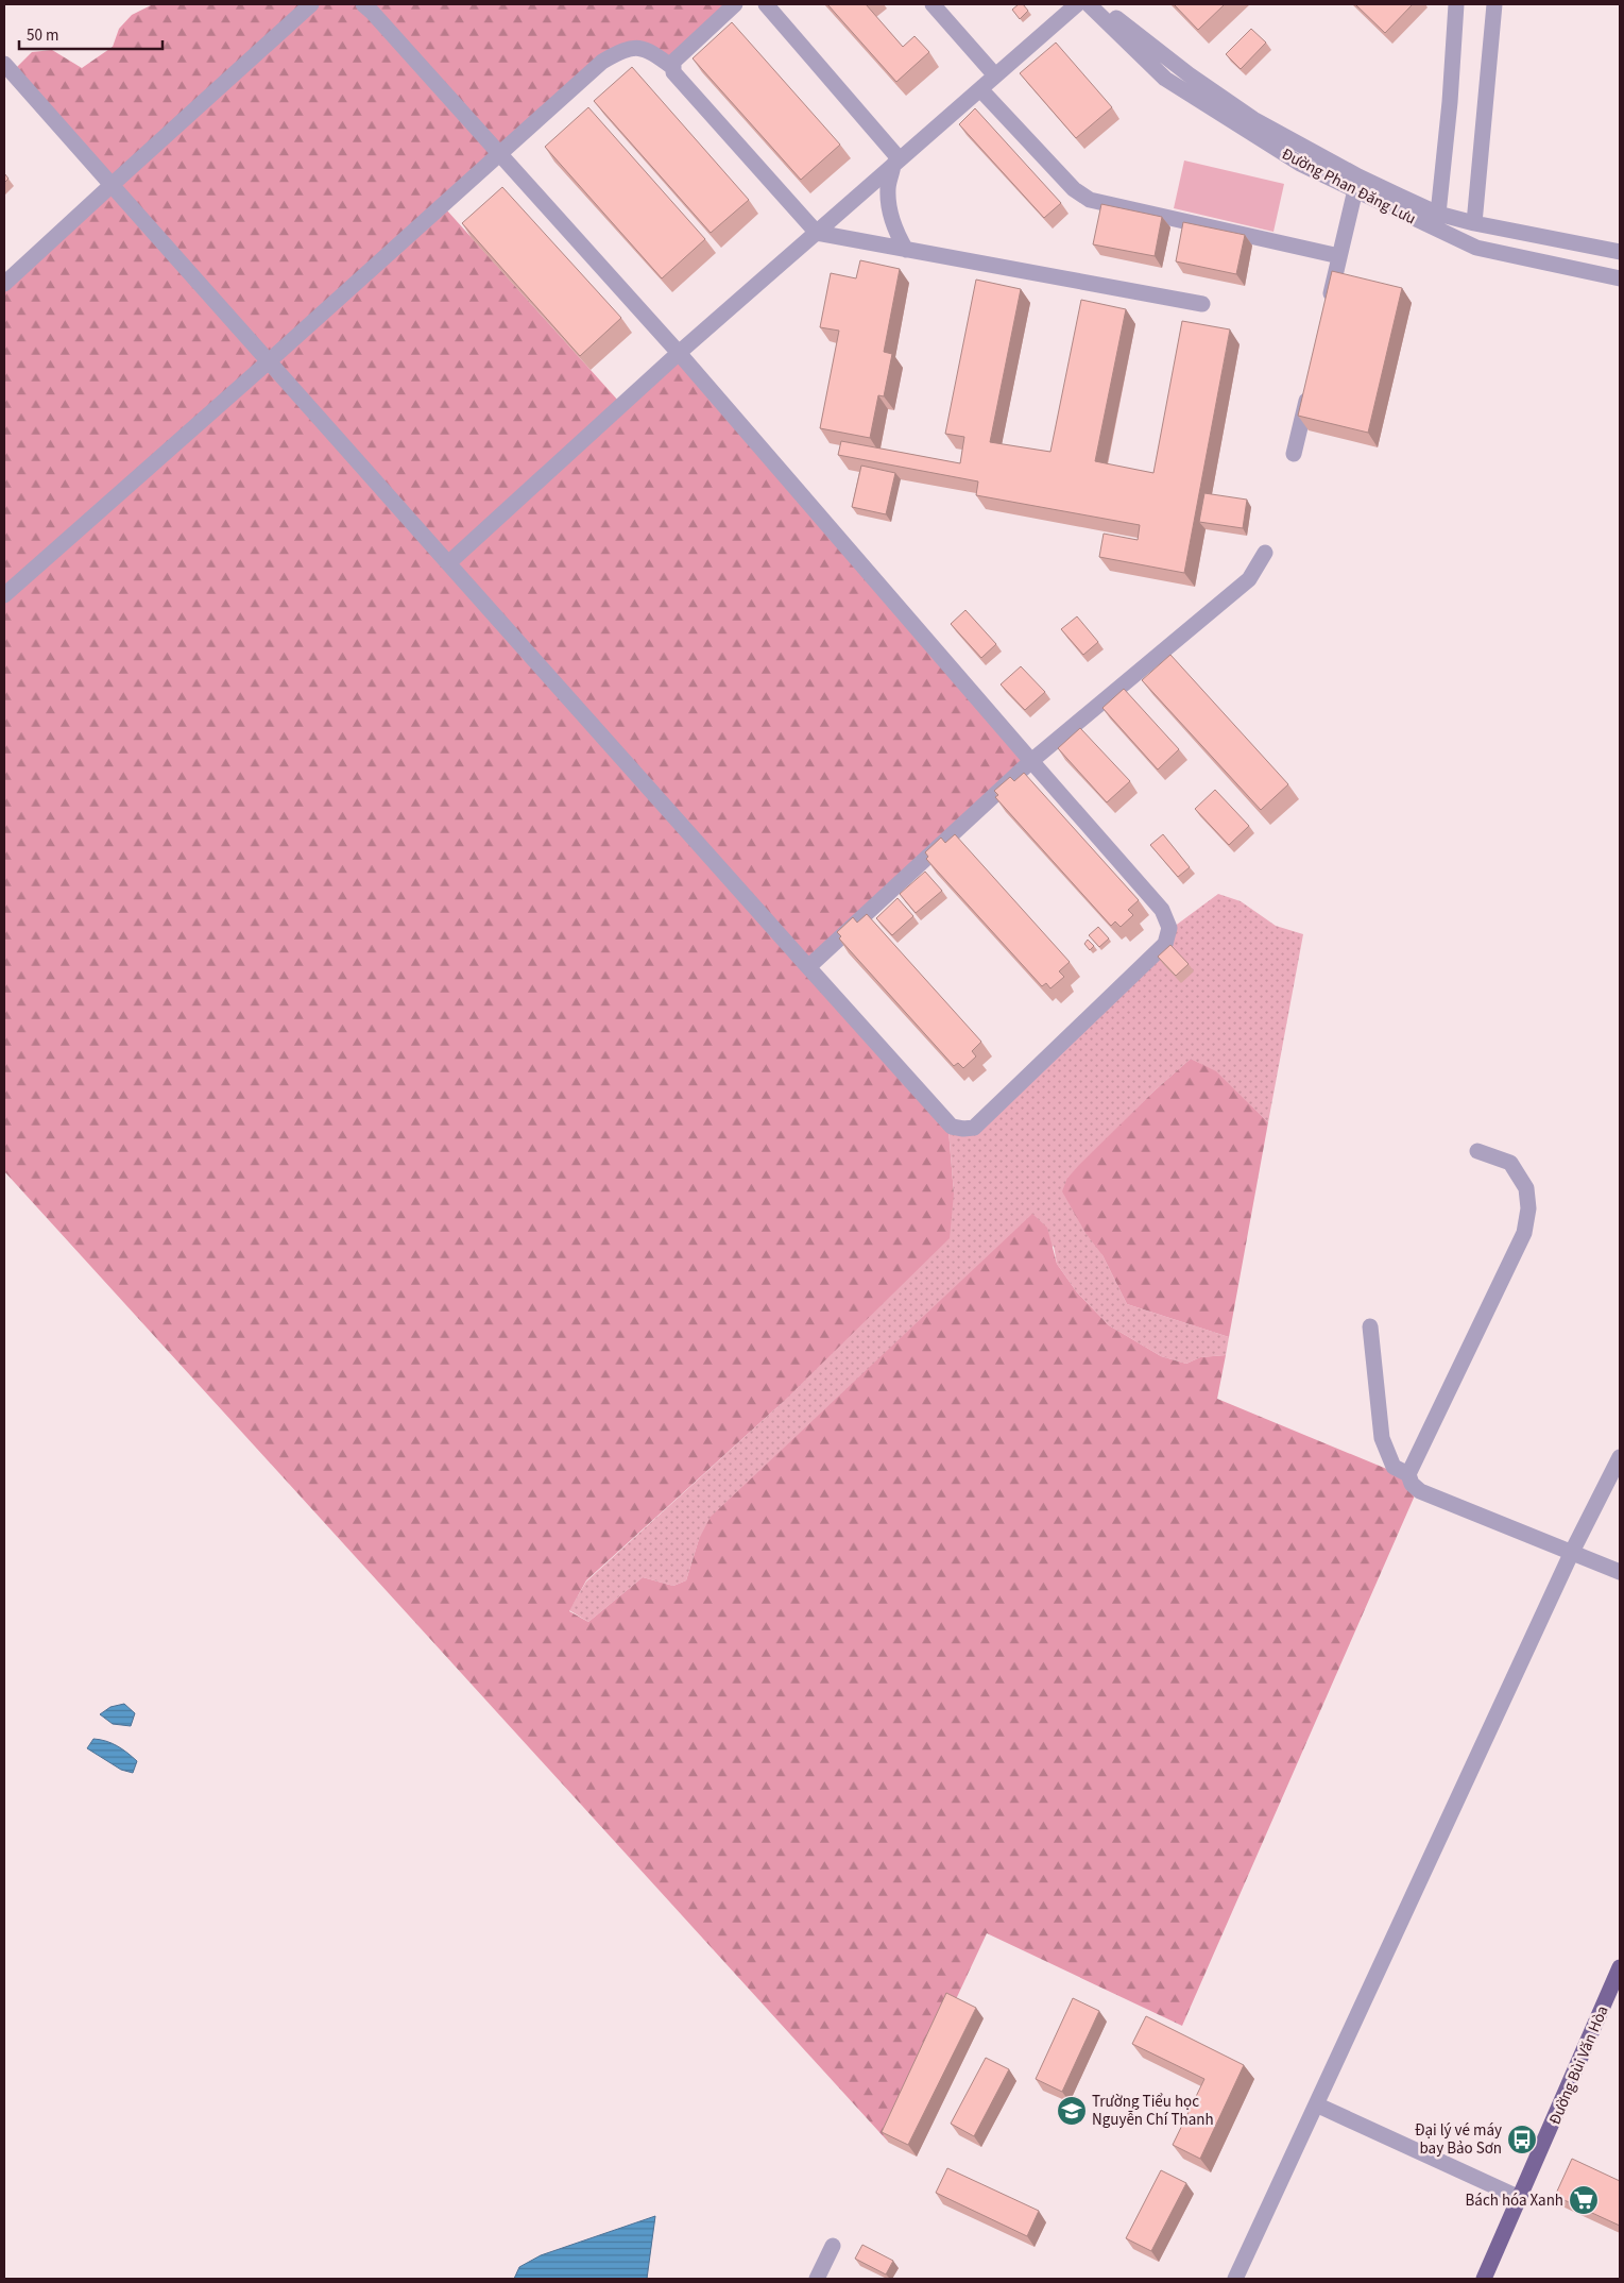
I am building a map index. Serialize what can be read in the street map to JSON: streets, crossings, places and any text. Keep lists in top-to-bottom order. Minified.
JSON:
{"streets":{"main road":["Đường Bùi Văn Hòa"],"street":["Đường Phan Đăng Lưu"]},"places":{"school or university":["Trường Tiểu học Nguyễn Chí Thanh"],"bus stop":["Đại lý vé máy bay Bảo Sơn"],"supermarket":["Bách hóa Xanh"]},"scale_bar":"50 m"}
